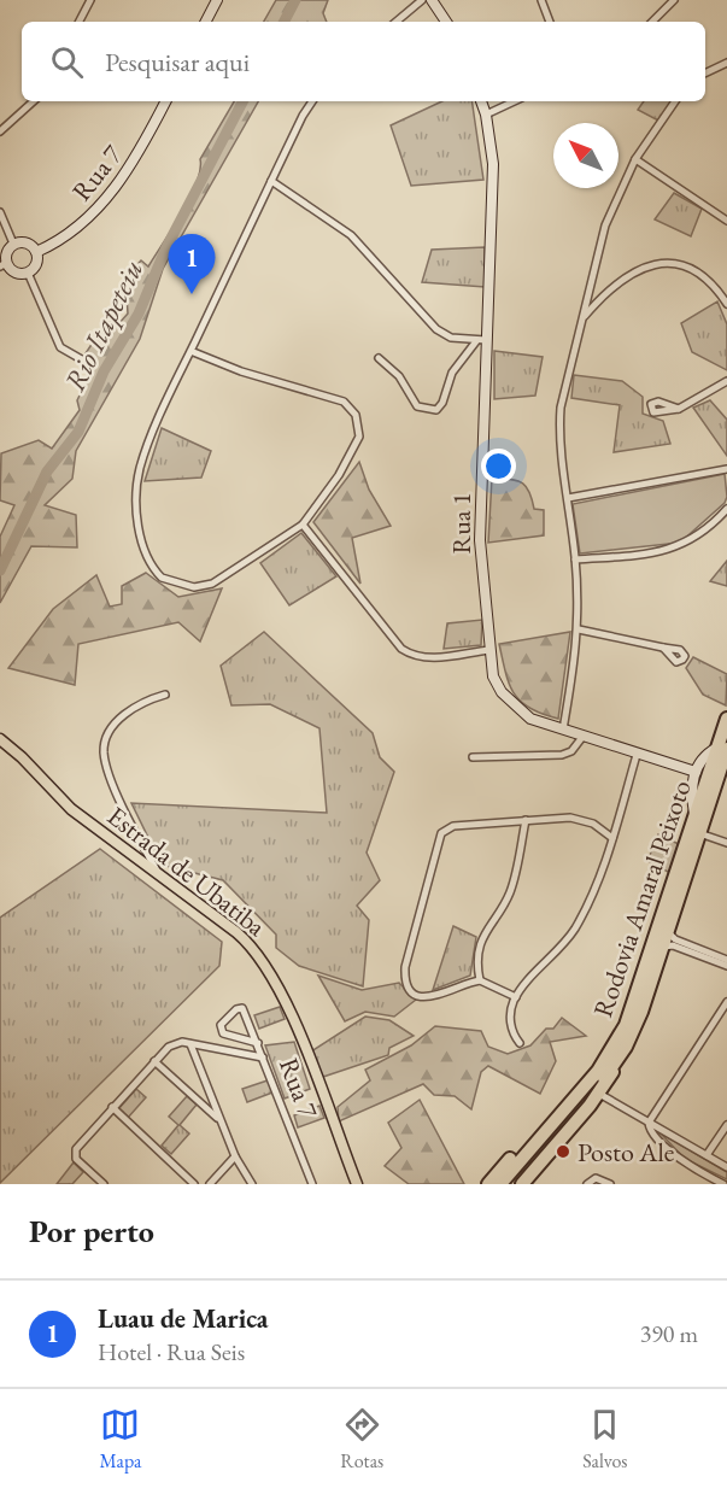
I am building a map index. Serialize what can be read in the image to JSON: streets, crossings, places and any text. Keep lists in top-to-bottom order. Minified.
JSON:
{"streets":{"highway":["Rodovia Amaral Peixoto"],"main road":["Estrada de Ubatiba"],"street":["Rua 7","Rua 1"]},"water":["Rio Itapeteiu"],"places":["Posto Ale"],"north":"top left","page":{"search":"Pesquisar aqui","pins":"1","heading":"Por perto","list":[{"mark":"1","name":"Luau de Marica","note":"Hotel · Rua Seis","value":"390 m"}],"nav":["Mapa","Rotas","Salvos"]}}
